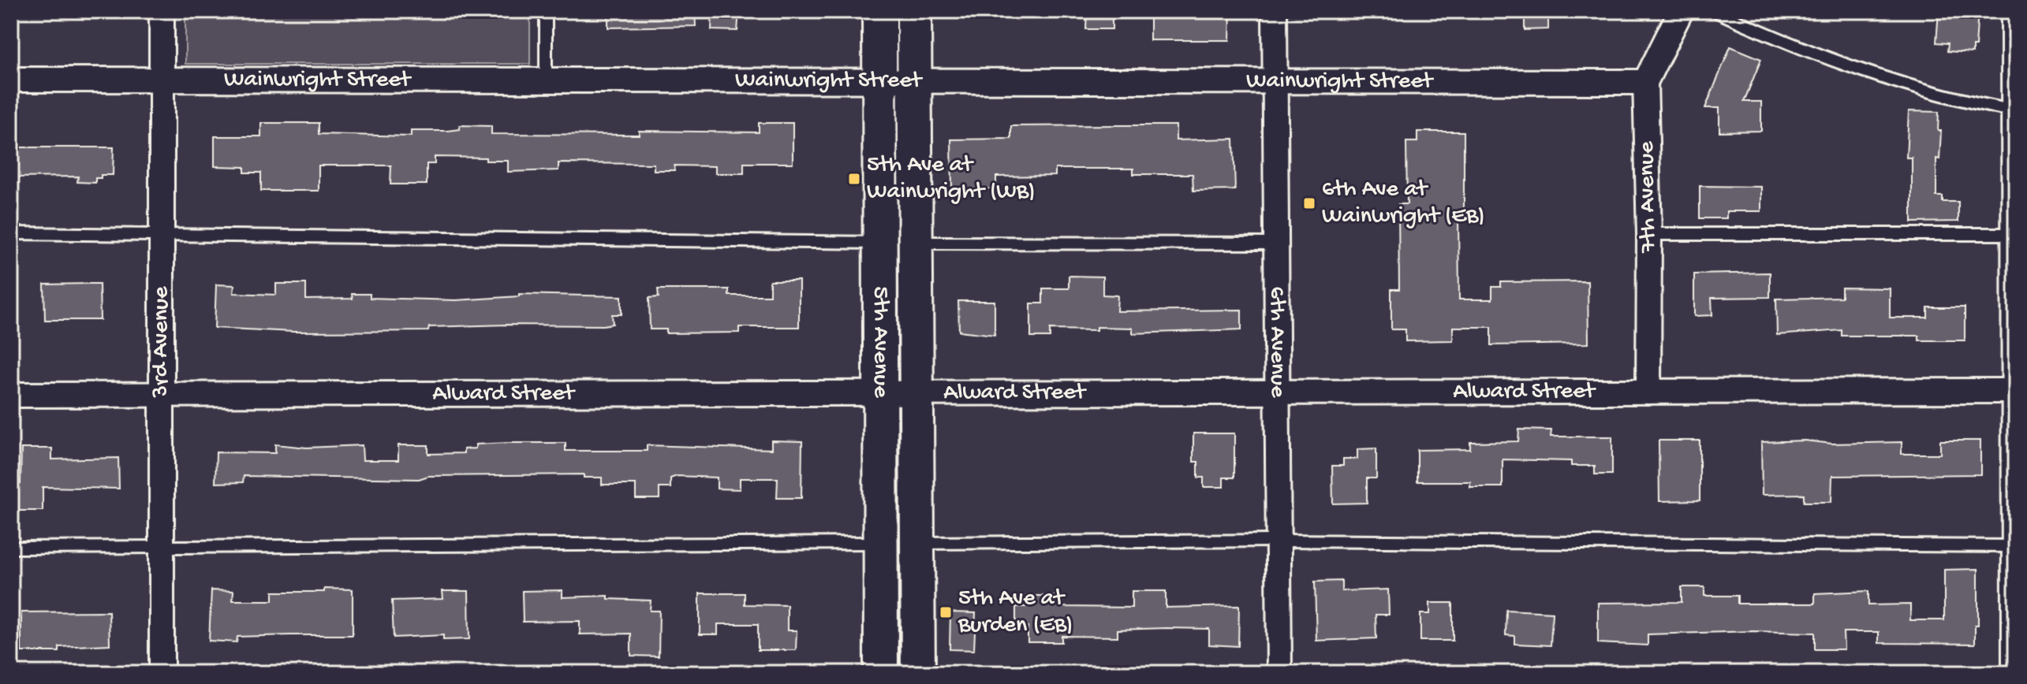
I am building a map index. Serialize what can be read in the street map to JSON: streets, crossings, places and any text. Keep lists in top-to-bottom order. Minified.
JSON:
{"streets":{"main road":["5th Avenue"],"street":["Wainwright Street","7th Avenue","3rd Avenue","6th Avenue","Alward Street"]},"crossings":[["Wainwright Street","7th Avenue"],["Wainwright Street","3rd Avenue"],["Wainwright Street","5th Avenue"],["Wainwright Street","6th Avenue"],["7th Avenue","Alward Street"],["3rd Avenue","Alward Street"],["5th Avenue","Alward Street"],["6th Avenue","Alward Street"]],"places":{"transit":["5th Ave at Wainwright (WB)","6th Ave at Wainwright (EB)","5th Ave at Burden (EB)"]}}
